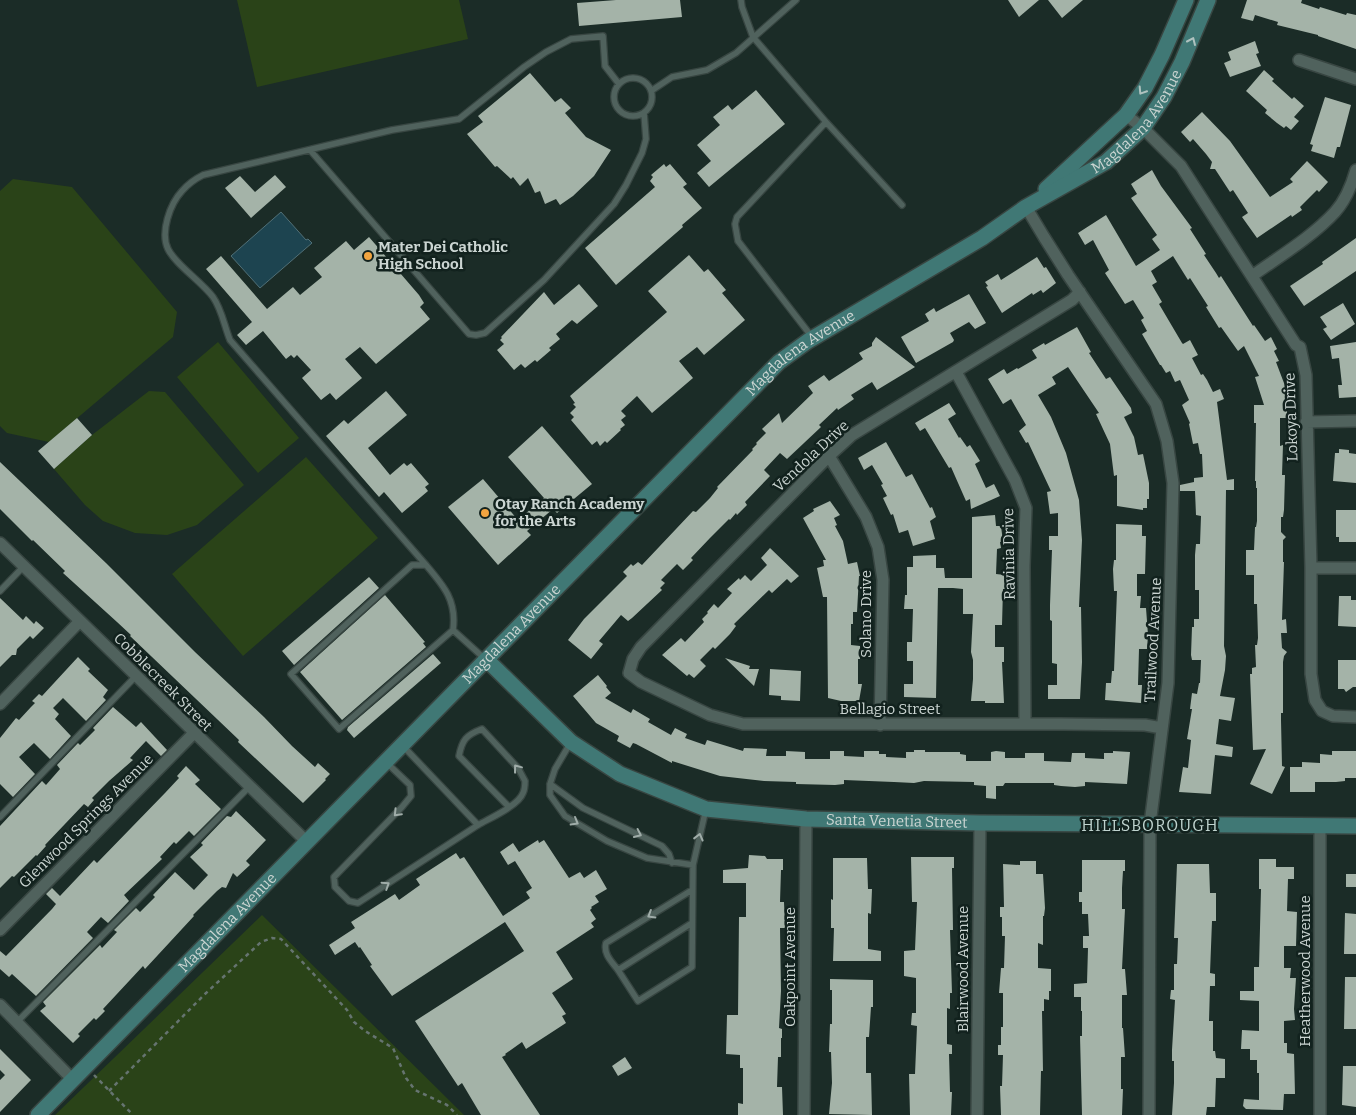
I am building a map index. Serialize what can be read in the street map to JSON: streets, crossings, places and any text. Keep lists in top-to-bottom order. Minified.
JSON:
{"streets":{"street":["Magdalena Avenue","Lokoya Drive","Vendola Drive","Ravinia Drive","Solano Drive","Trailwood Avenue","Cobblecreek Street","Bellagio Street","Glenwood Springs Avenue","Santa Venetia Street","Oakpoint Avenue","Blairwood Avenue","Heatherwood Avenue"]},"crossings":[["Magdalena Avenue","Lokoya Drive"],["Magdalena Avenue","Trailwood Avenue"],["Magdalena Avenue","Cobblecreek Street"],["Magdalena Avenue","Santa Venetia Street"],["Vendola Drive","Ravinia Drive"],["Vendola Drive","Solano Drive"],["Vendola Drive","Trailwood Avenue"],["Vendola Drive","Bellagio Street"],["Ravinia Drive","Bellagio Street"],["Solano Drive","Bellagio Street"],["Trailwood Avenue","Bellagio Street"],["Trailwood Avenue","Santa Venetia Street"],["Cobblecreek Street","Glenwood Springs Avenue"],["Santa Venetia Street","Oakpoint Avenue"],["Santa Venetia Street","Blairwood Avenue"],["Santa Venetia Street","Heatherwood Avenue"]],"districts":["HILLSBOROUGH"],"places":["Mater Dei Catholic High School","Otay Ranch Academy for the Arts"]}
